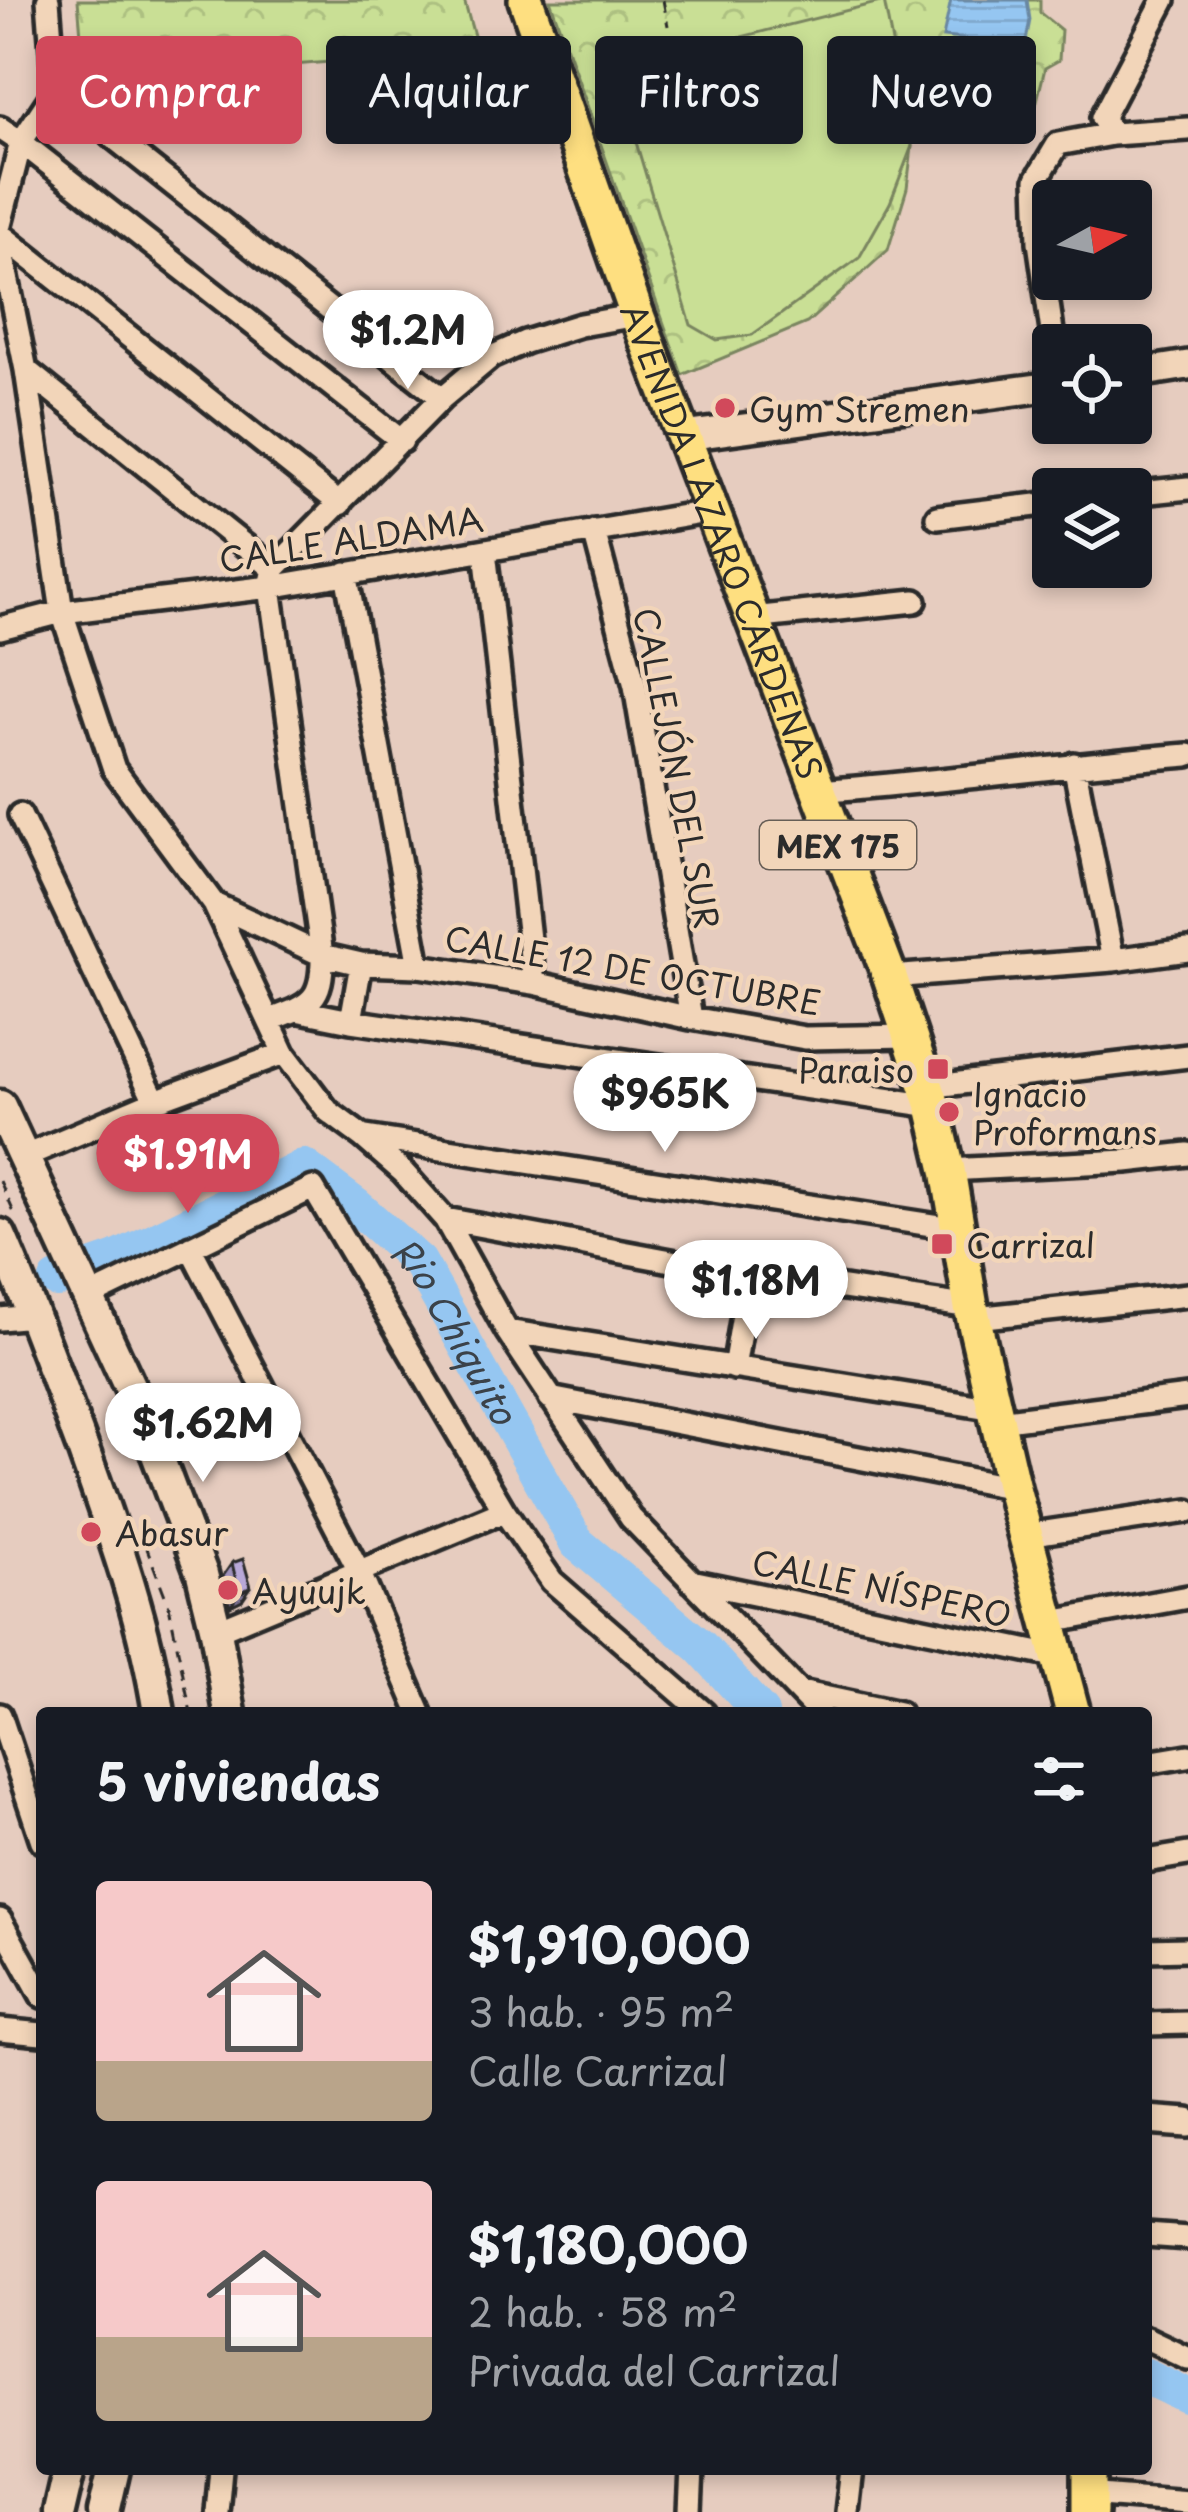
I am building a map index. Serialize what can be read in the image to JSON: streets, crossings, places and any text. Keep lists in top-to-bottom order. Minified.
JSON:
{"streets":{"main road":["AVENIDA LÁZARO CÁRDENAS","MEX 175"],"street":["CALLE ALDAMA","CALLEJÓN DEL SUR","CALLE 12 DE OCTUBRE","CALLE NÍSPERO"]},"crossings":[["CALLE ALDAMA","AVENIDA LÁZARO CÁRDENAS"],["CALLE ALDAMA","CALLEJÓN DEL SUR"],["CALLE ALDAMA","CALLE 12 DE OCTUBRE"],["AVENIDA LÁZARO CÁRDENAS","CALLE 12 DE OCTUBRE"],["AVENIDA LÁZARO CÁRDENAS","CALLE NÍSPERO"],["CALLEJÓN DEL SUR","CALLE 12 DE OCTUBRE"],["CALLE 12 DE OCTUBRE","CALLE NÍSPERO"]],"water":["Rio Chiquito"],"places":{"other":["Gym Stremen","Ignacio Proformans","Abasur","Ayuujk"],"transit":["Paraiso","Carrizal"]},"north":"right","page":{"chip":["Comprar","Alquilar","Filtros","Nuevo"],"price":["$1.2M","$965K","$1.91M","$1.18M","$1.62M"],"heading":"5 viviendas","list":[{"name":"$1,910,000","note":"3 hab. · 95 m² · Calle Carrizal"},{"name":"$1,180,000","note":"2 hab. · 58 m² · Privada del Carrizal"}]}}
